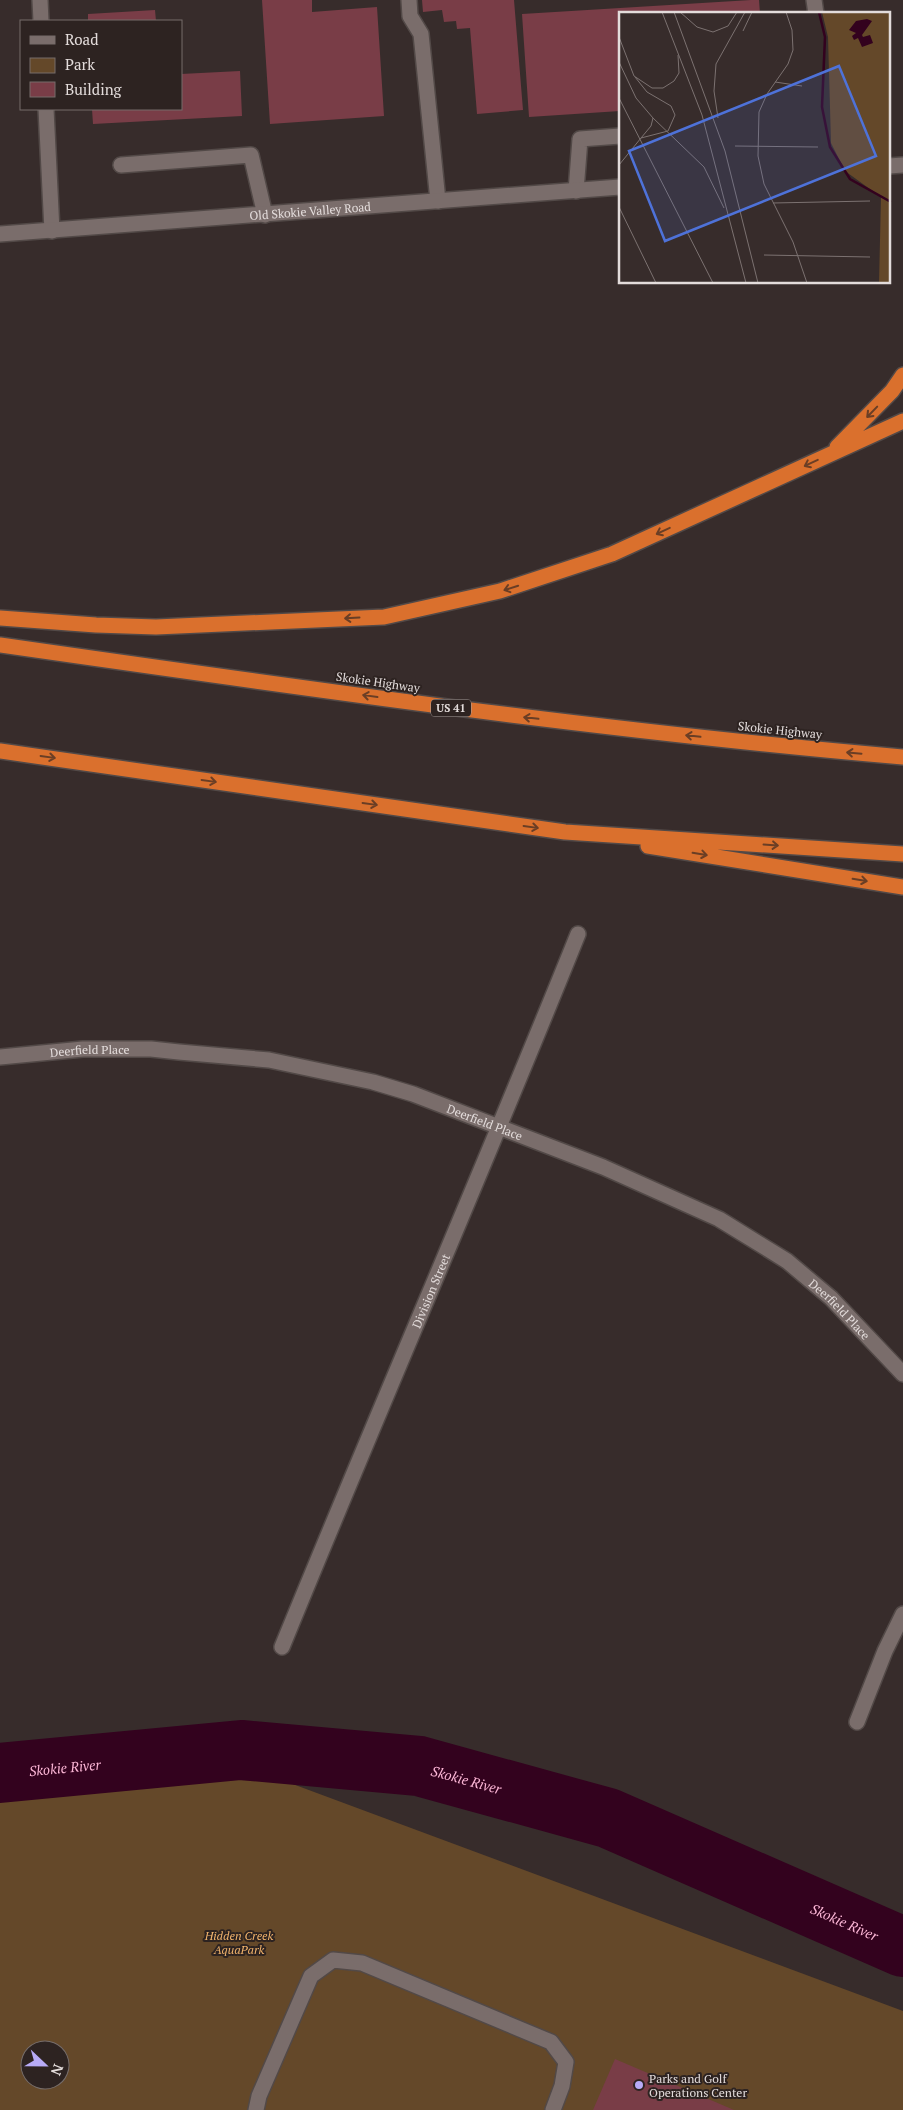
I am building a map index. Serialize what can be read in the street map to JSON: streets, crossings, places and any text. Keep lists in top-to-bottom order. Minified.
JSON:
{"streets":{"highway":["Skokie Highway","US 41"],"street":["Old Skokie Valley Road","Deerfield Place","Division Street"]},"crossings":[["Deerfield Place","Division Street"]],"water":["Skokie River"],"parks":["Hidden Creek AquaPark"],"places":["Parks and Golf Operations Center"],"legend":["Road","Park","Building"],"north":"right"}
